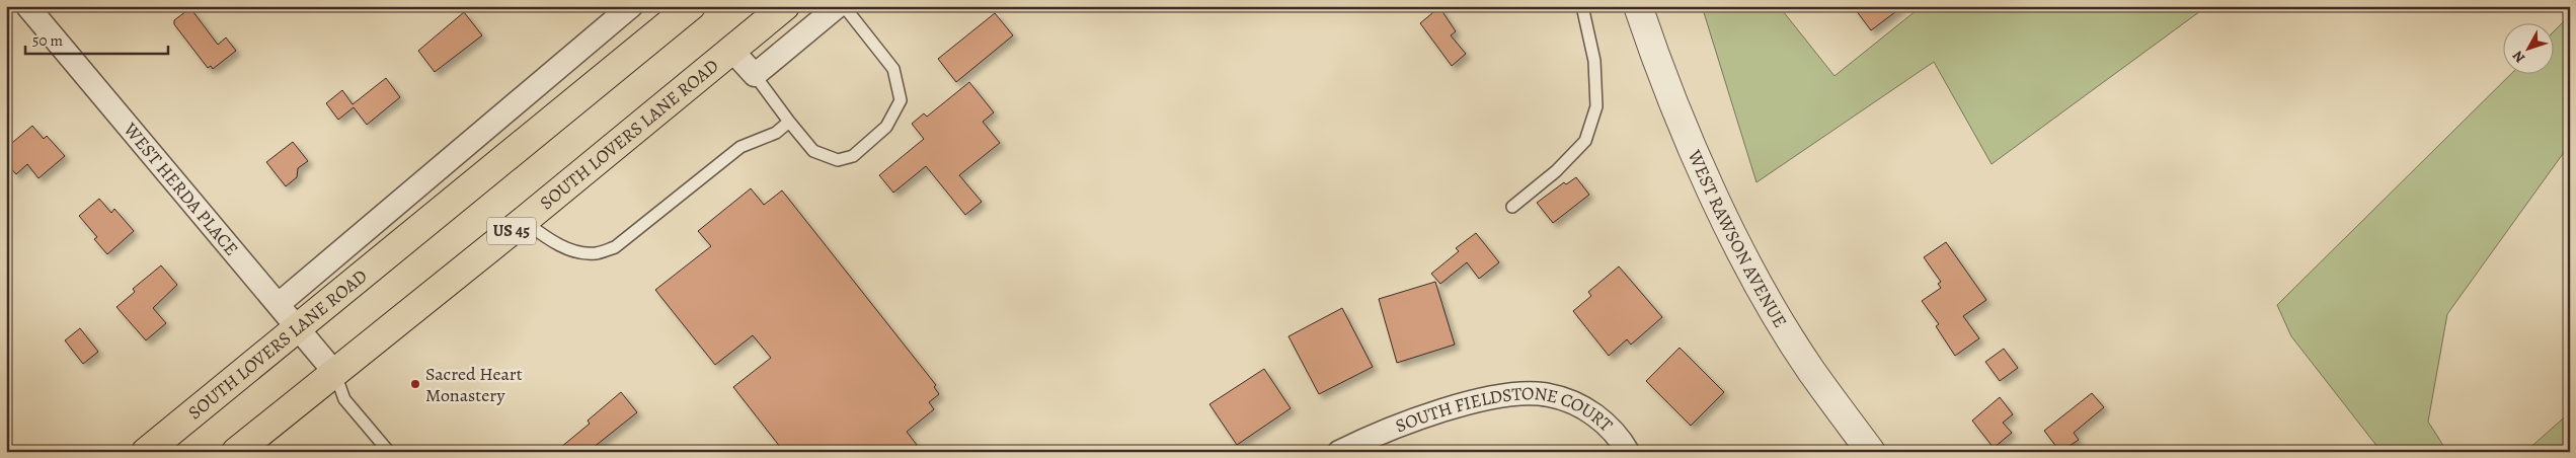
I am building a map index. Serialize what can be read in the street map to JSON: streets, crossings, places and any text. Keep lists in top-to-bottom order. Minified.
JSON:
{"streets":{"main road":["SOUTH LOVERS LANE ROAD","US 45"],"street":["WEST HERDA PLACE","WEST RAWSON AVENUE","SOUTH FIELDSTONE COURT"]},"crossings":[["SOUTH LOVERS LANE ROAD","WEST HERDA PLACE"]],"places":["Sacred Heart Monastery"],"scale_bar":"50 m","north":"bottom left"}
